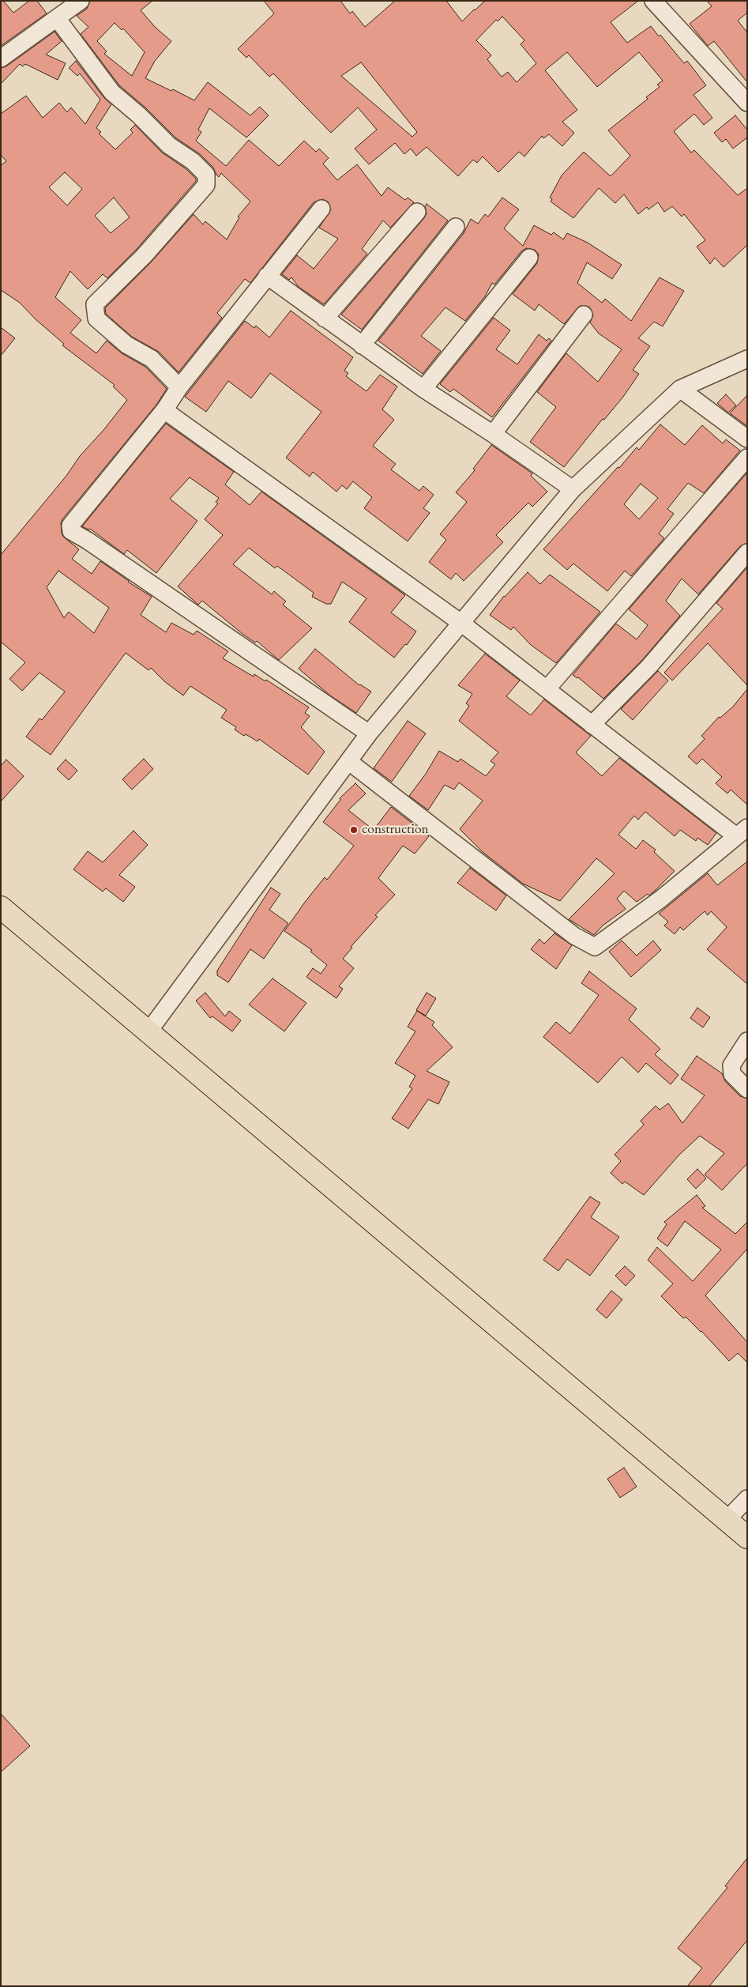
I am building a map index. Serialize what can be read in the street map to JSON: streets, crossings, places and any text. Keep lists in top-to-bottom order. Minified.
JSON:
{"places":["construction"]}
